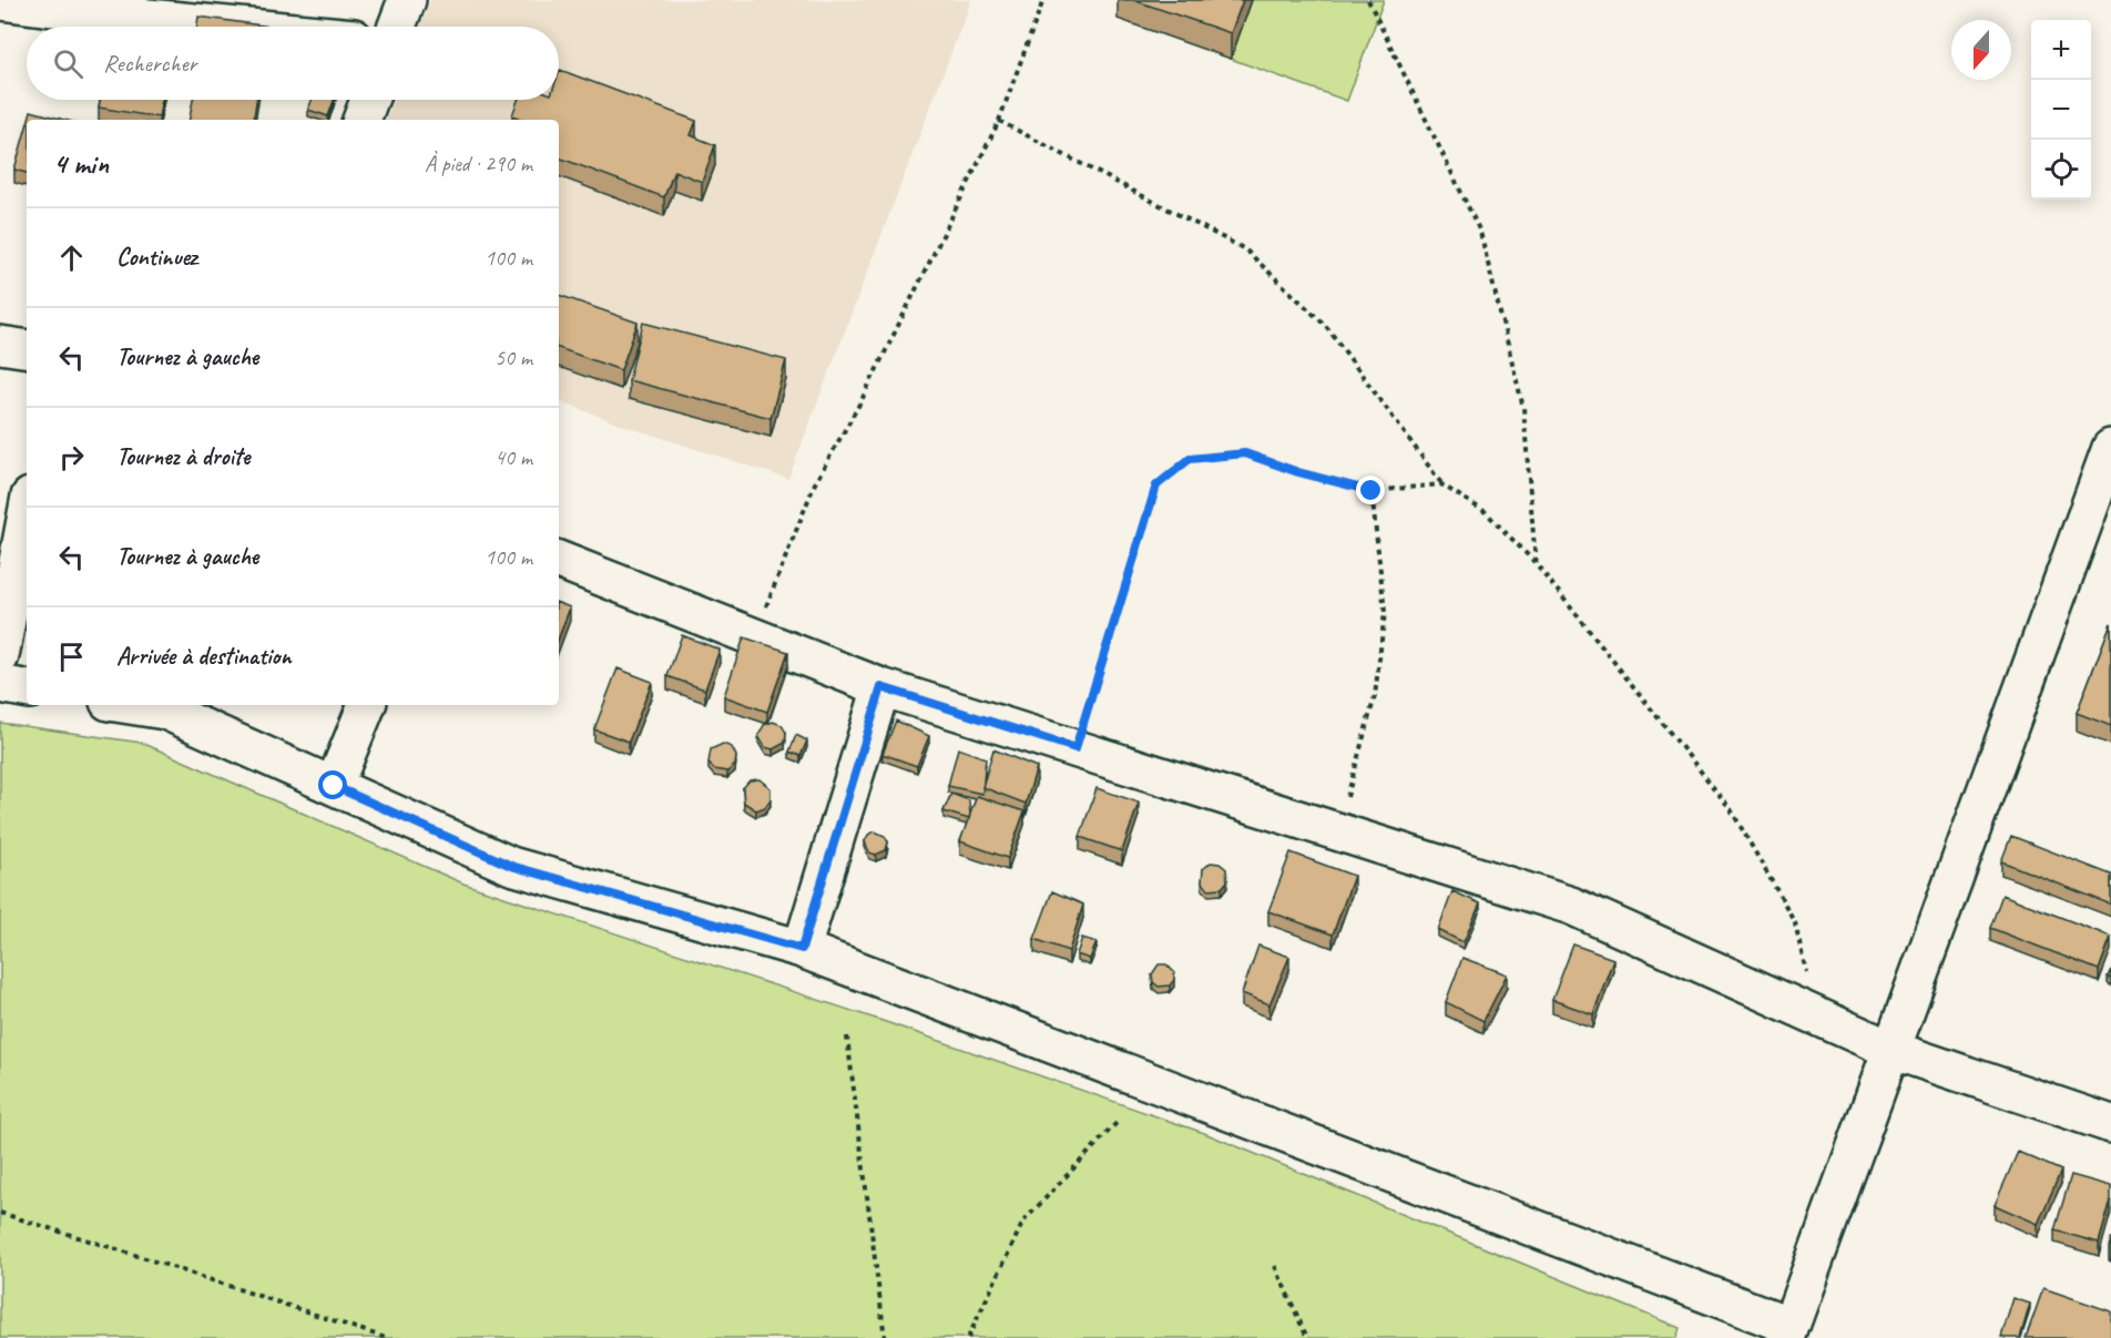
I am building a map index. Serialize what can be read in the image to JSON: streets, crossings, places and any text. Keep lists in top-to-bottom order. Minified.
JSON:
{"north":"bottom","page":{"map_buttons":["+","−"],"search":"Rechercher","heading":["4 min","À pied · 290 m"],"list":[["Continuez","100 m"],["Tournez à gauche","50 m"],["Tournez à droite","40 m"],["Tournez à gauche","100 m"],"Arrivée à destination"]}}
